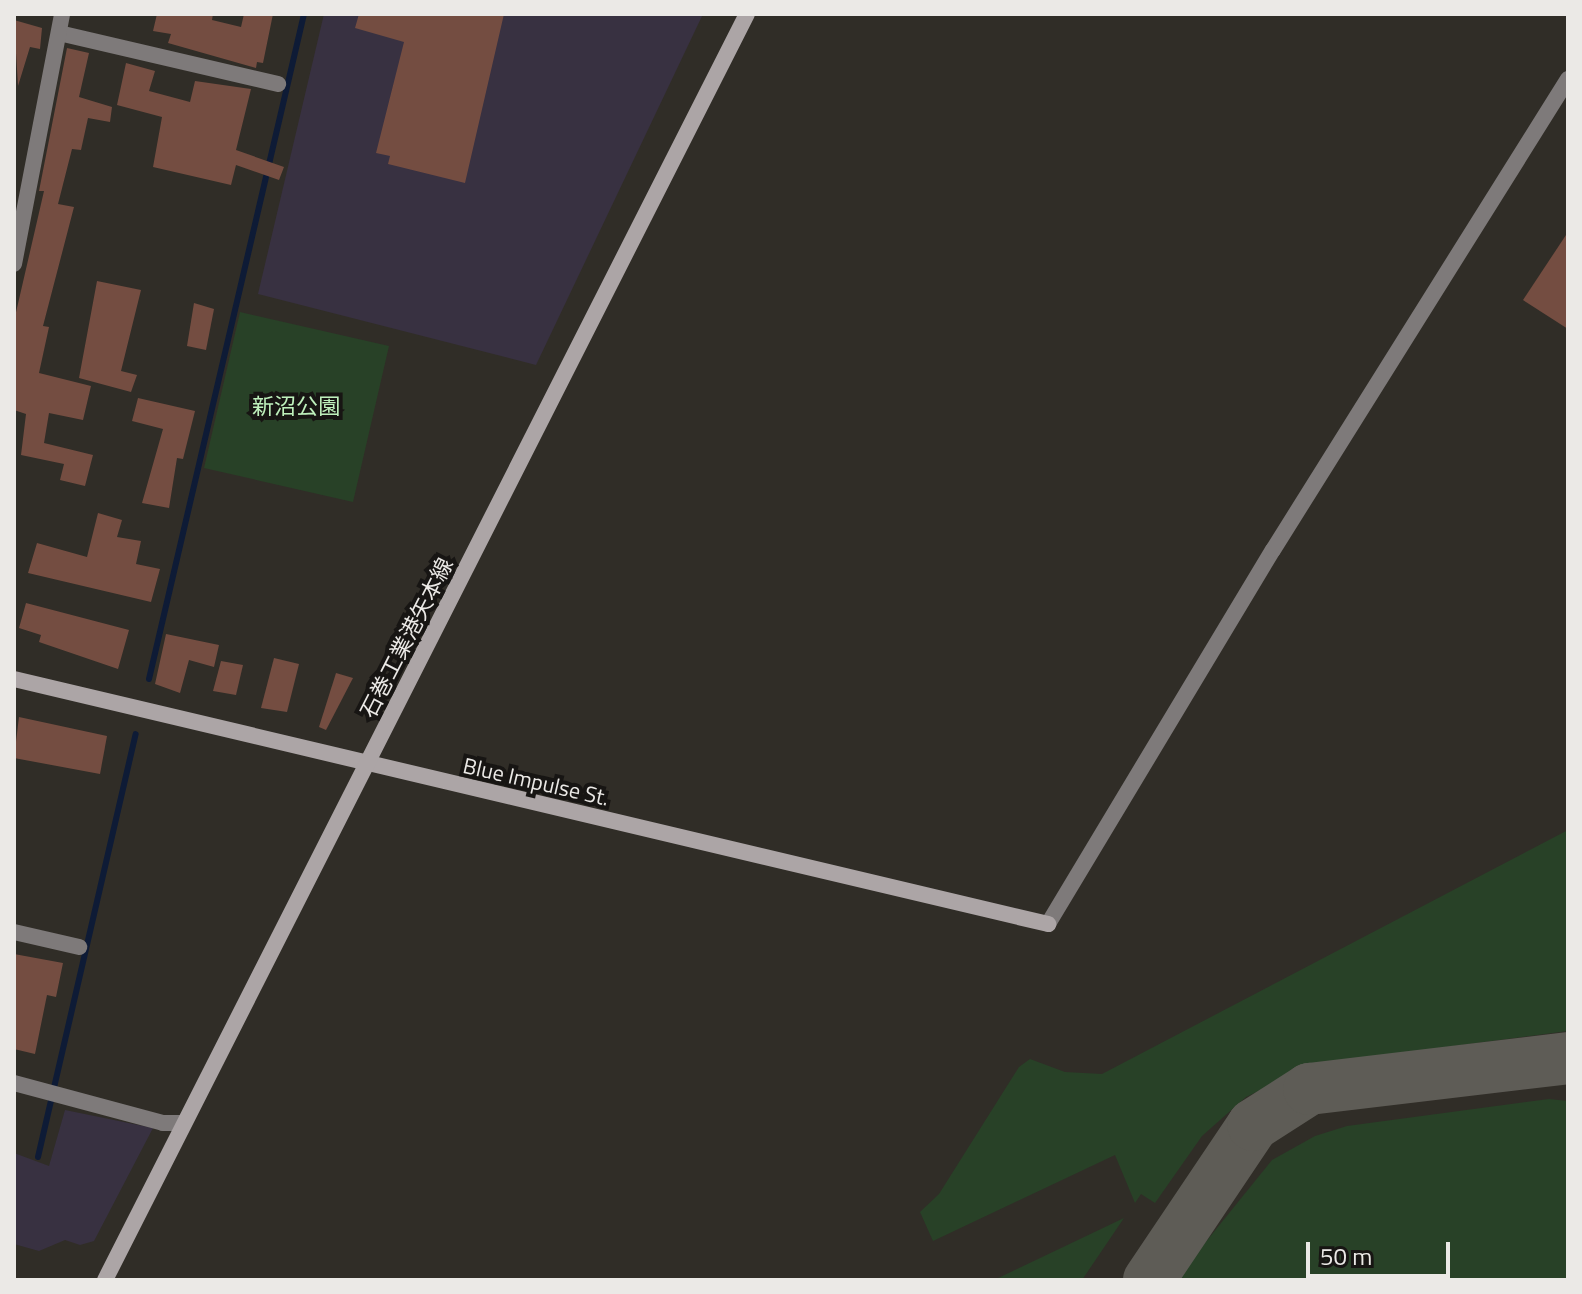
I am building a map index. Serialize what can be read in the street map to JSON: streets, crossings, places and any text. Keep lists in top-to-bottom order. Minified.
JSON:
{"streets":{"main road":["石巻工業港矢本線","Blue Impulse St."]},"crossings":[["石巻工業港矢本線","Blue Impulse St."]],"parks":["新沼公園"],"scale_bar":"50 m"}
